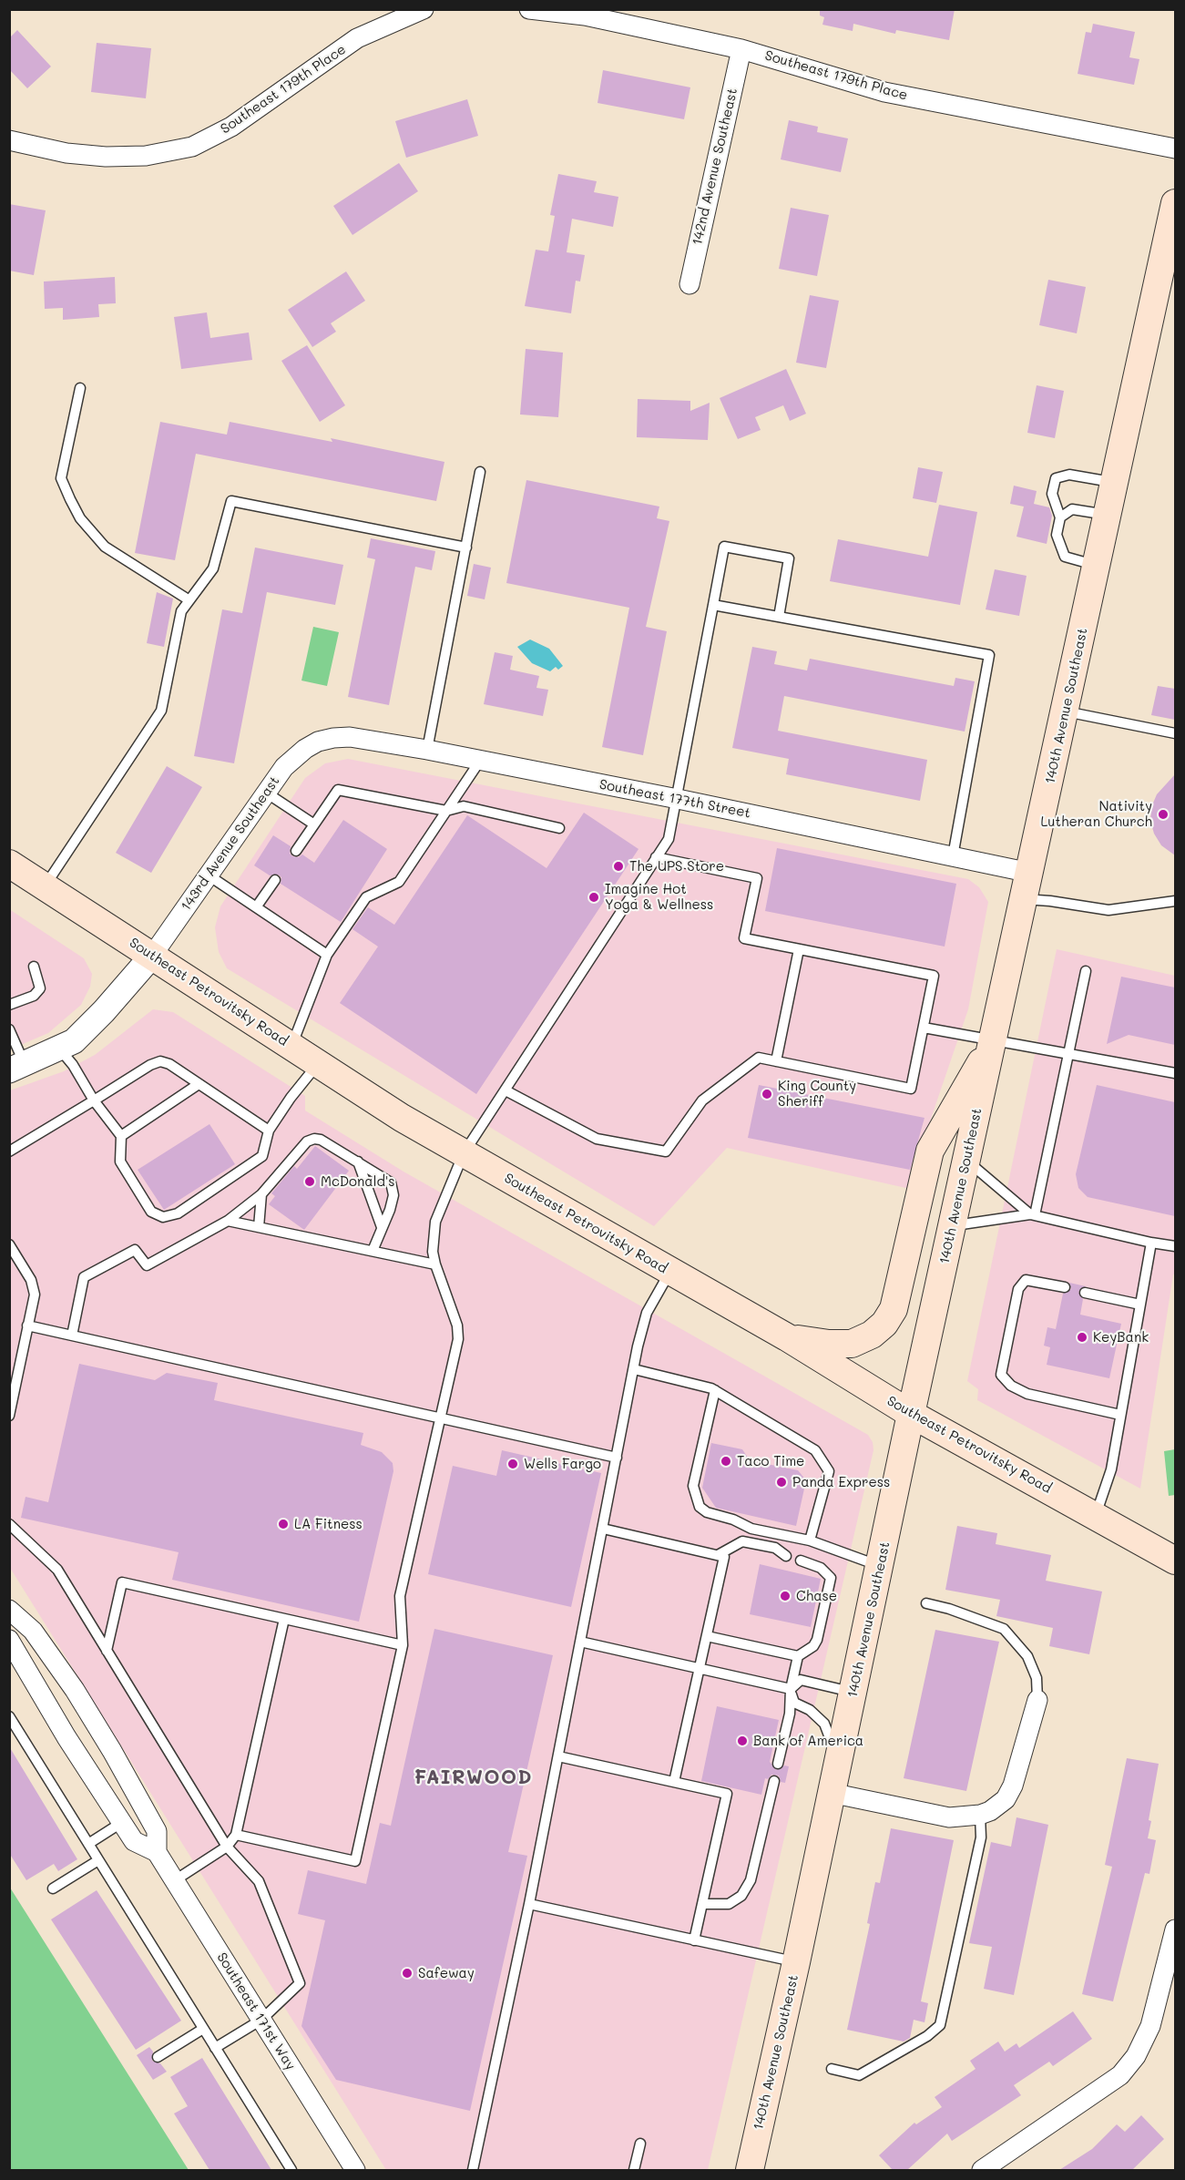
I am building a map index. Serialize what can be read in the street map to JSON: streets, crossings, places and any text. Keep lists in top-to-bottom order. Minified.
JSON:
{"streets":{"main road":["140th Avenue Southeast","Southeast Petrovitsky Road"],"street":["Southeast 179th Place","142nd Avenue Southeast","Southeast 177th Street","143rd Avenue Southeast","Southeast 171st Way"]},"crossings":[["Southeast 179th Place","142nd Avenue Southeast"],["140th Avenue Southeast","Southeast 177th Street"],["140th Avenue Southeast","Southeast Petrovitsky Road"],["Southeast 177th Street","143rd Avenue Southeast"],["143rd Avenue Southeast","Southeast Petrovitsky Road"]],"districts":["FAIRWOOD"],"places":["Nativity Lutheran Church","The UPS Store","Imagine Hot Yoga & Wellness","King County Sheriff","McDonald's","KeyBank","Taco Time","Wells Fargo","Panda Express","LA Fitness","Chase","Bank of America","Safeway"]}
